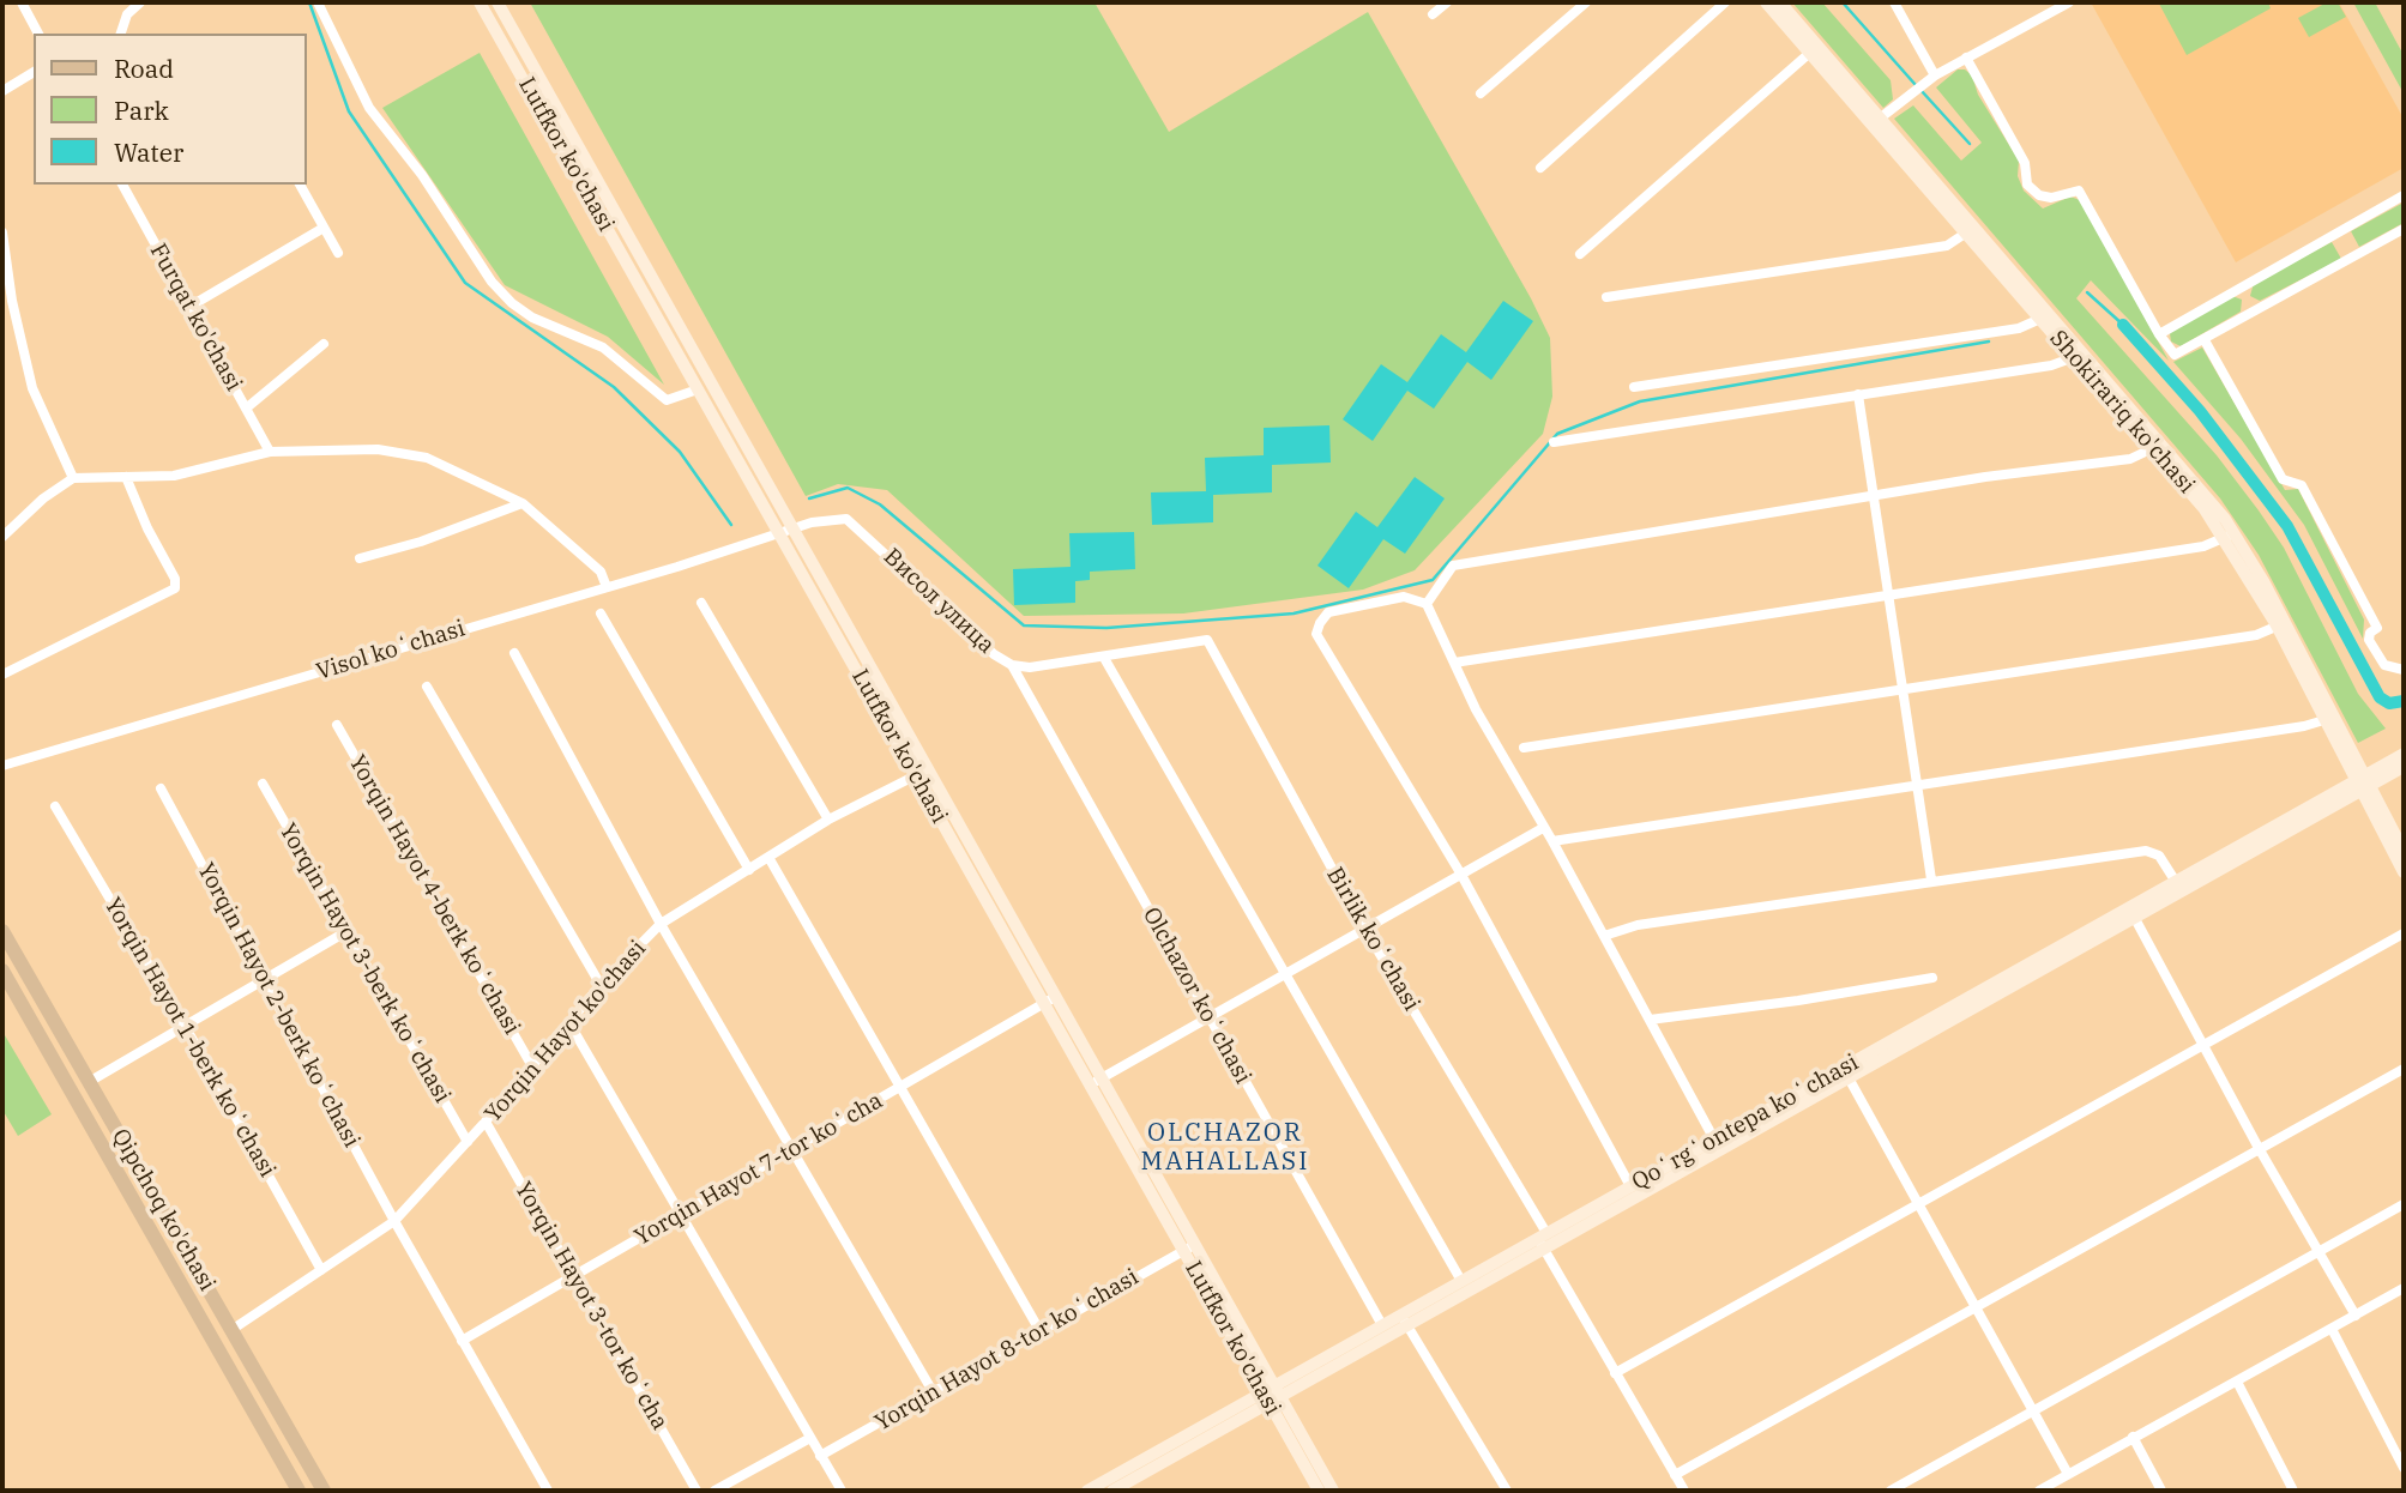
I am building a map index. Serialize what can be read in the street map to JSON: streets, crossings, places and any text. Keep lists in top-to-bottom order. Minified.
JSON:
{"streets":{"main road":["Lutfkor ko'chasi","Shokirariq ko'chasi","Qoʻrgʻontepa koʻchasi","Qipchoq ko'chasi"],"street":["Furqat ko'chasi","Висол улица","Visol koʻchasi","Yorqin Hayot 4-berk koʻchasi","Birlik koʻchasi","Yorqin Hayot 3-berk koʻchasi","Olchazor koʻchasi","Yorqin Hayot 2-berk koʻchasi","Yorqin Hayot ko'chasi","Yorqin Hayot 1-berk koʻchasi","Yorqin Hayot 7-tor koʻcha","Yorqin Hayot 3-tor koʻcha","Yorqin Hayot 8-tor koʻchasi"]},"crossings":[["Lutfkor ko'chasi","Висол улица"],["Lutfkor ko'chasi","Visol koʻchasi"],["Lutfkor ko'chasi","Yorqin Hayot ko'chasi"],["Lutfkor ko'chasi","Qoʻrgʻontepa koʻchasi"],["Lutfkor ko'chasi","Yorqin Hayot 7-tor koʻcha"],["Lutfkor ko'chasi","Yorqin Hayot 8-tor koʻchasi"],["Shokirariq ko'chasi","Qoʻrgʻontepa koʻchasi"],["Висол улица","Visol koʻchasi"],["Висол улица","Birlik koʻchasi"],["Висол улица","Olchazor koʻchasi"],["Yorqin Hayot 4-berk koʻchasi","Yorqin Hayot ko'chasi"],["Birlik koʻchasi","Qoʻrgʻontepa koʻchasi"],["Yorqin Hayot 3-berk koʻchasi","Yorqin Hayot ko'chasi"],["Olchazor koʻchasi","Qoʻrgʻontepa koʻchasi"],["Yorqin Hayot 2-berk koʻchasi","Yorqin Hayot ko'chasi"],["Yorqin Hayot 2-berk koʻchasi","Yorqin Hayot 7-tor koʻcha"],["Yorqin Hayot ko'chasi","Yorqin Hayot 1-berk koʻchasi"],["Yorqin Hayot ko'chasi","Qipchoq ko'chasi"],["Yorqin Hayot ko'chasi","Yorqin Hayot 3-tor koʻcha"],["Yorqin Hayot 7-tor koʻcha","Yorqin Hayot 3-tor koʻcha"]],"districts":["OLCHAZOR MAHALLASI"],"legend":["Road","Park","Water"]}
